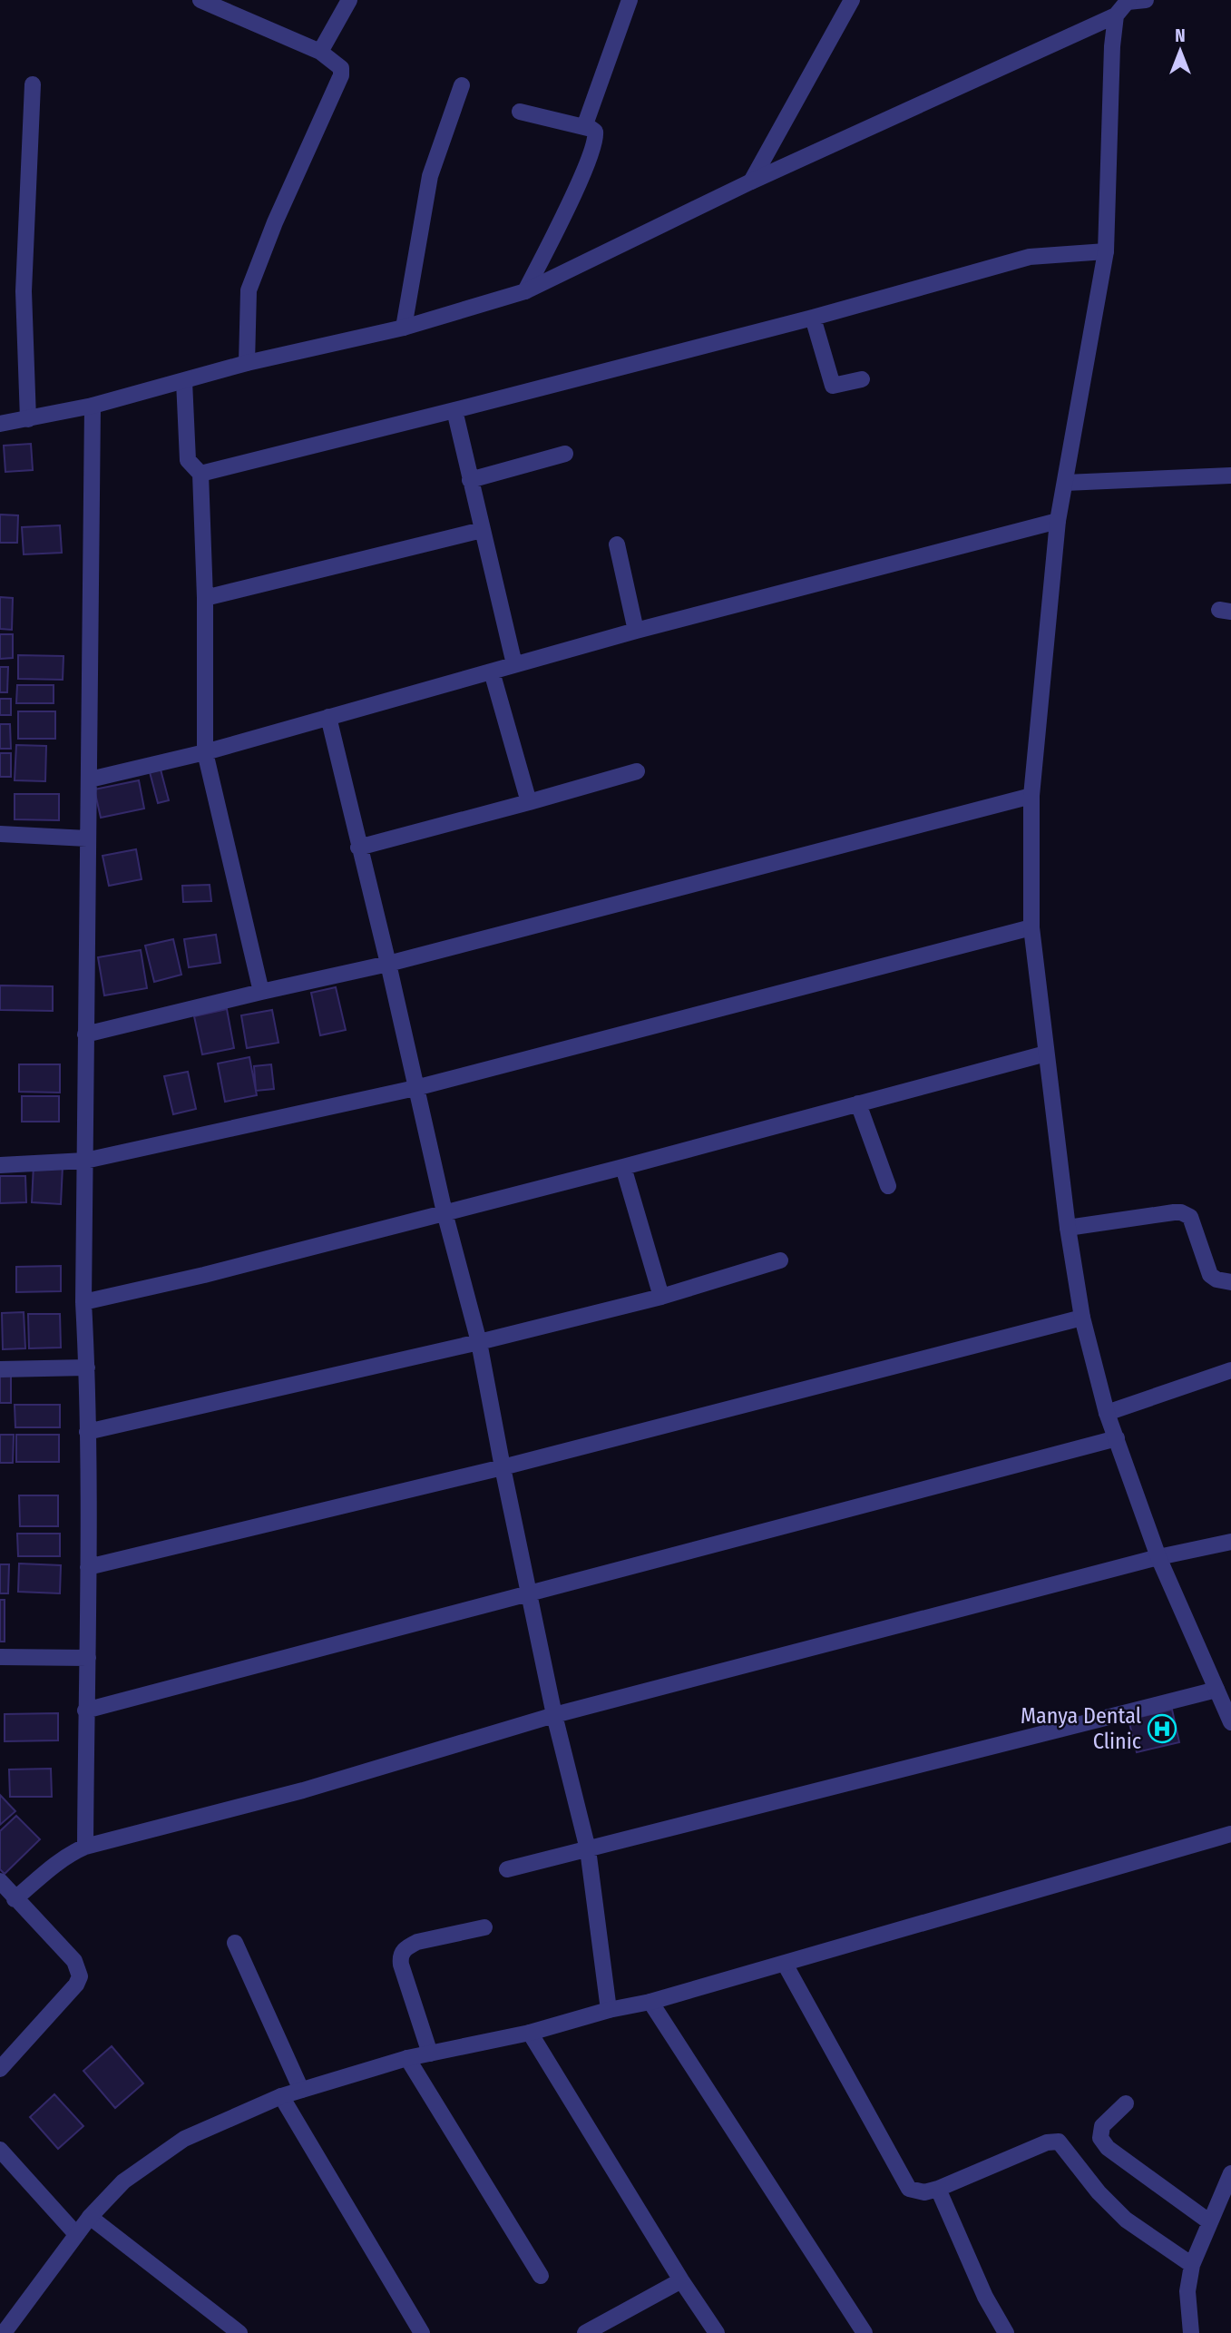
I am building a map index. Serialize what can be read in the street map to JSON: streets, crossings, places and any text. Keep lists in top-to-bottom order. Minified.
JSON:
{"places":{"hospital":["Manya Dental Clinic"]},"north":"top"}
